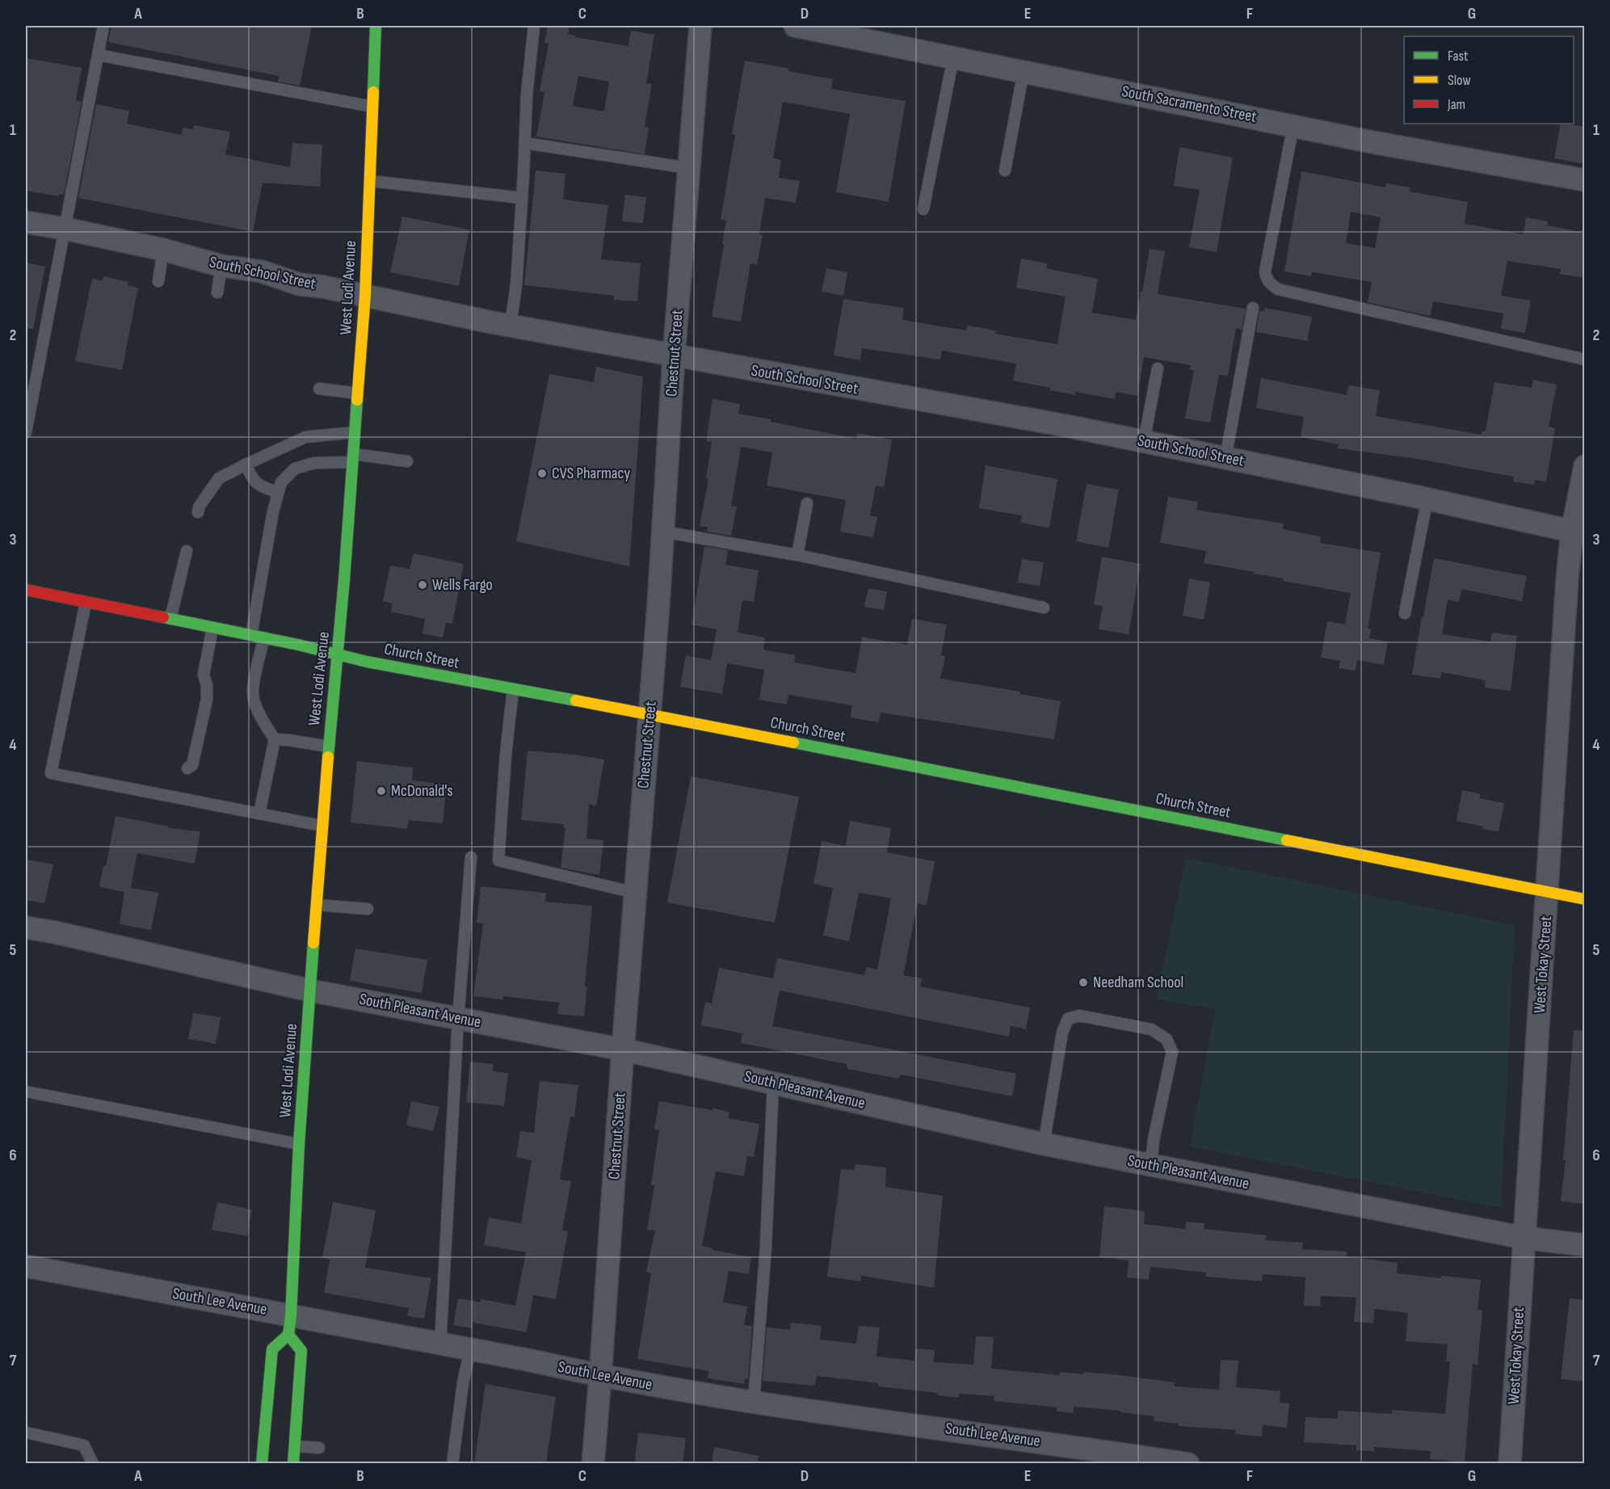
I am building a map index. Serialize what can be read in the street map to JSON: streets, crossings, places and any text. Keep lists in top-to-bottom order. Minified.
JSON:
{"streets":{"street":["South Sacramento Street","South School Street","West Lodi Avenue","Chestnut Street","Church Street","West Tokay Street","South Pleasant Avenue","South Lee Avenue"]},"crossings":[["South School Street","West Lodi Avenue"],["South School Street","Chestnut Street"],["South School Street","West Tokay Street"],["West Lodi Avenue","Church Street"],["West Lodi Avenue","South Pleasant Avenue"],["West Lodi Avenue","South Lee Avenue"],["Chestnut Street","Church Street"],["Chestnut Street","South Pleasant Avenue"],["Chestnut Street","South Lee Avenue"],["Church Street","West Tokay Street"],["West Tokay Street","South Pleasant Avenue"]],"places":["CVS Pharmacy","Wells Fargo","McDonald's","Needham School"],"legend":["Fast","Slow","Jam"],"grid":{"columns":["A","B","C","D","E","F","G"],"rows":["1","2","3","4","5","6","7"]}}
